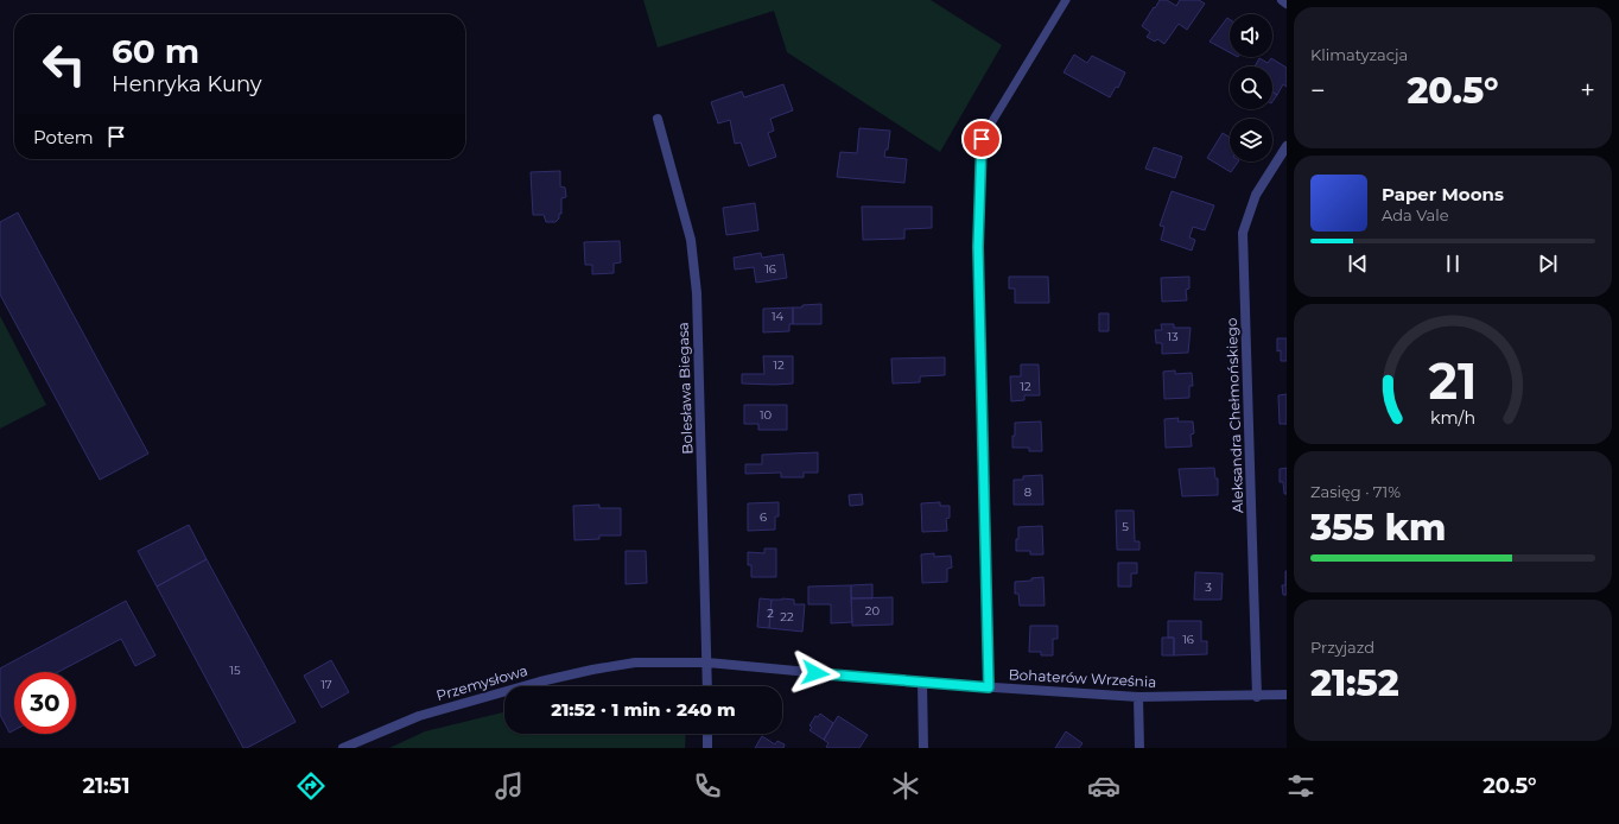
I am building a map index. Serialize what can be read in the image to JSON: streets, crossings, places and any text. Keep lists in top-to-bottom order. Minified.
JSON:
{"streets":{"street":["Bolesława Biegasa","Aleksandra Chełmońskiego","Bohaterów Września","Przemysłowa"]},"crossings":[["Bolesława Biegasa","Bohaterów Września"],["Bolesława Biegasa","Przemysłowa"],["Aleksandra Chełmońskiego","Bohaterów Września"],["Bohaterów Września","Przemysłowa"]],"house_numbers":["16","14","13","12","12","10","8","6","5","3","20","2","22","16","15","17"],"page":{"tile":["Klimatyzacja",["Zasięg · 71%","355 km"],["Przyjazd","21:52"]],"turn":["60 m","Henryka Kuny"],"heat":["−","20.5°","+"],"then":"Potem","song":["Paper Moons","Ada Vale"],"limit":"30","trip":"21:52 · 1 min · 240 m","tabs":["21:51","20.5°"],"gauge":["21","km/h"]}}
